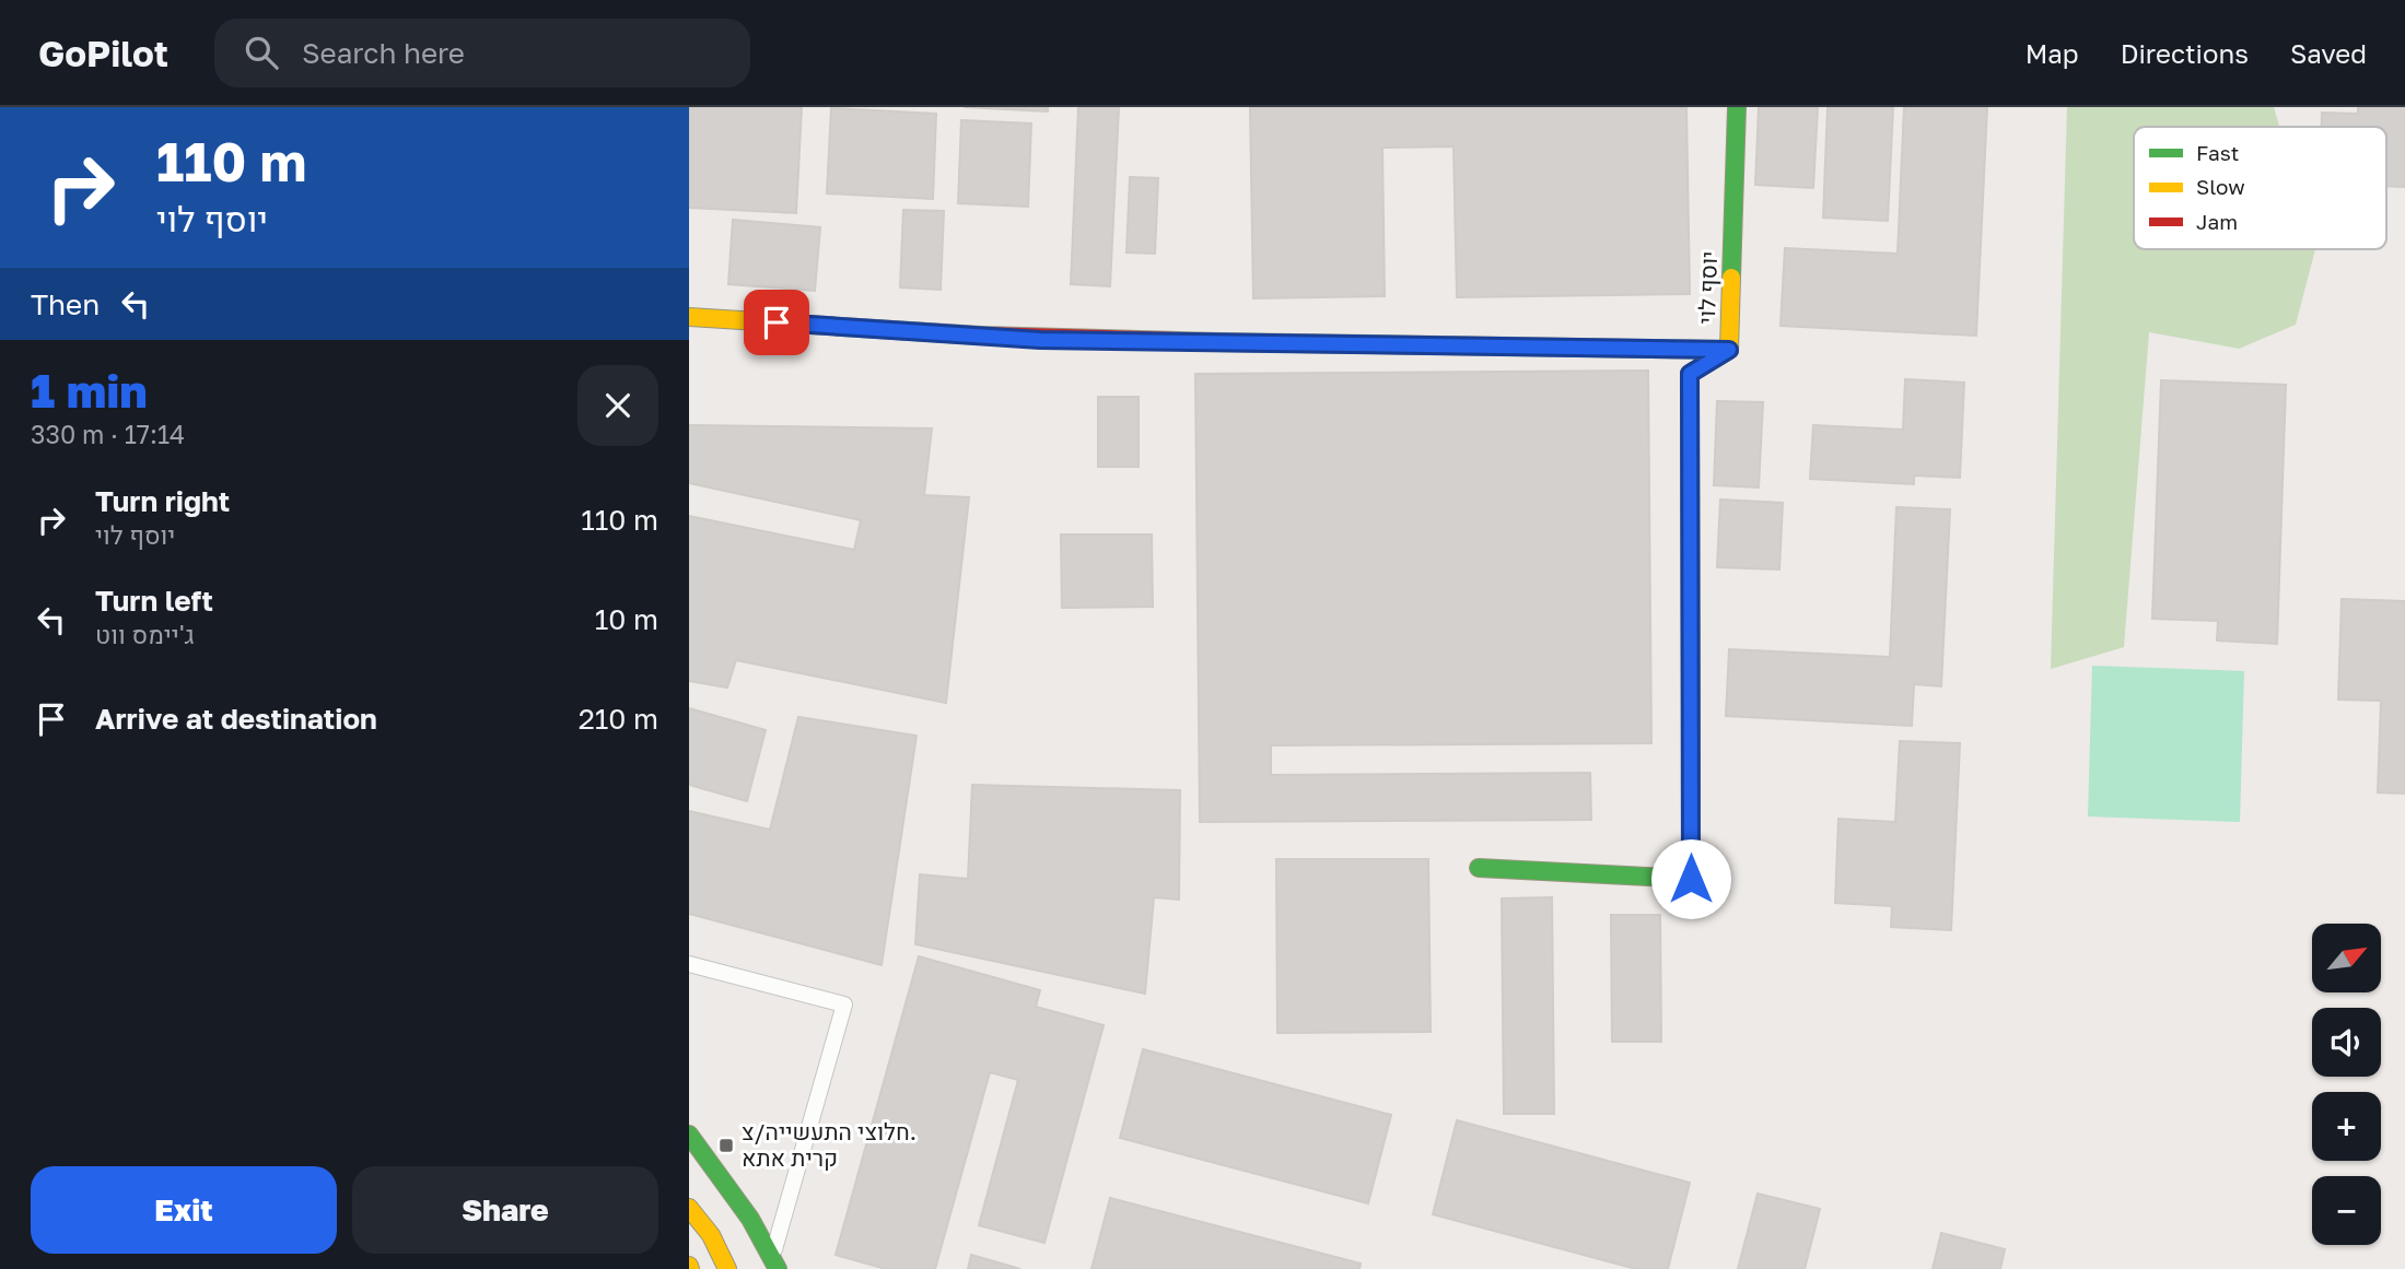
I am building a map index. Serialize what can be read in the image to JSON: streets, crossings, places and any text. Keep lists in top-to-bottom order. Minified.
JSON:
{"streets":{"main road":["יוסף לוי"]},"places":{"transit":["חלוצי התעשייה/צ. קרית אתא"]},"legend":["Fast","Slow","Jam"],"north":"top right","page":{"header":"GoPilot","search":"Search here","nav":["Map","Directions","Saved"],"turn":["110 m","יוסף לוי"],"then":"Then","heading":["1 min","330 m · 17:14"],"list":[{"name":"Turn right","note":"יוסף לוי","value":"110 m"},{"name":"Turn left","note":"ג'יימס ווט","value":"10 m"},{"name":"Arrive at destination","value":"210 m"}],"map_buttons":["+","−"],"buttons":["Exit","Share"]}}
